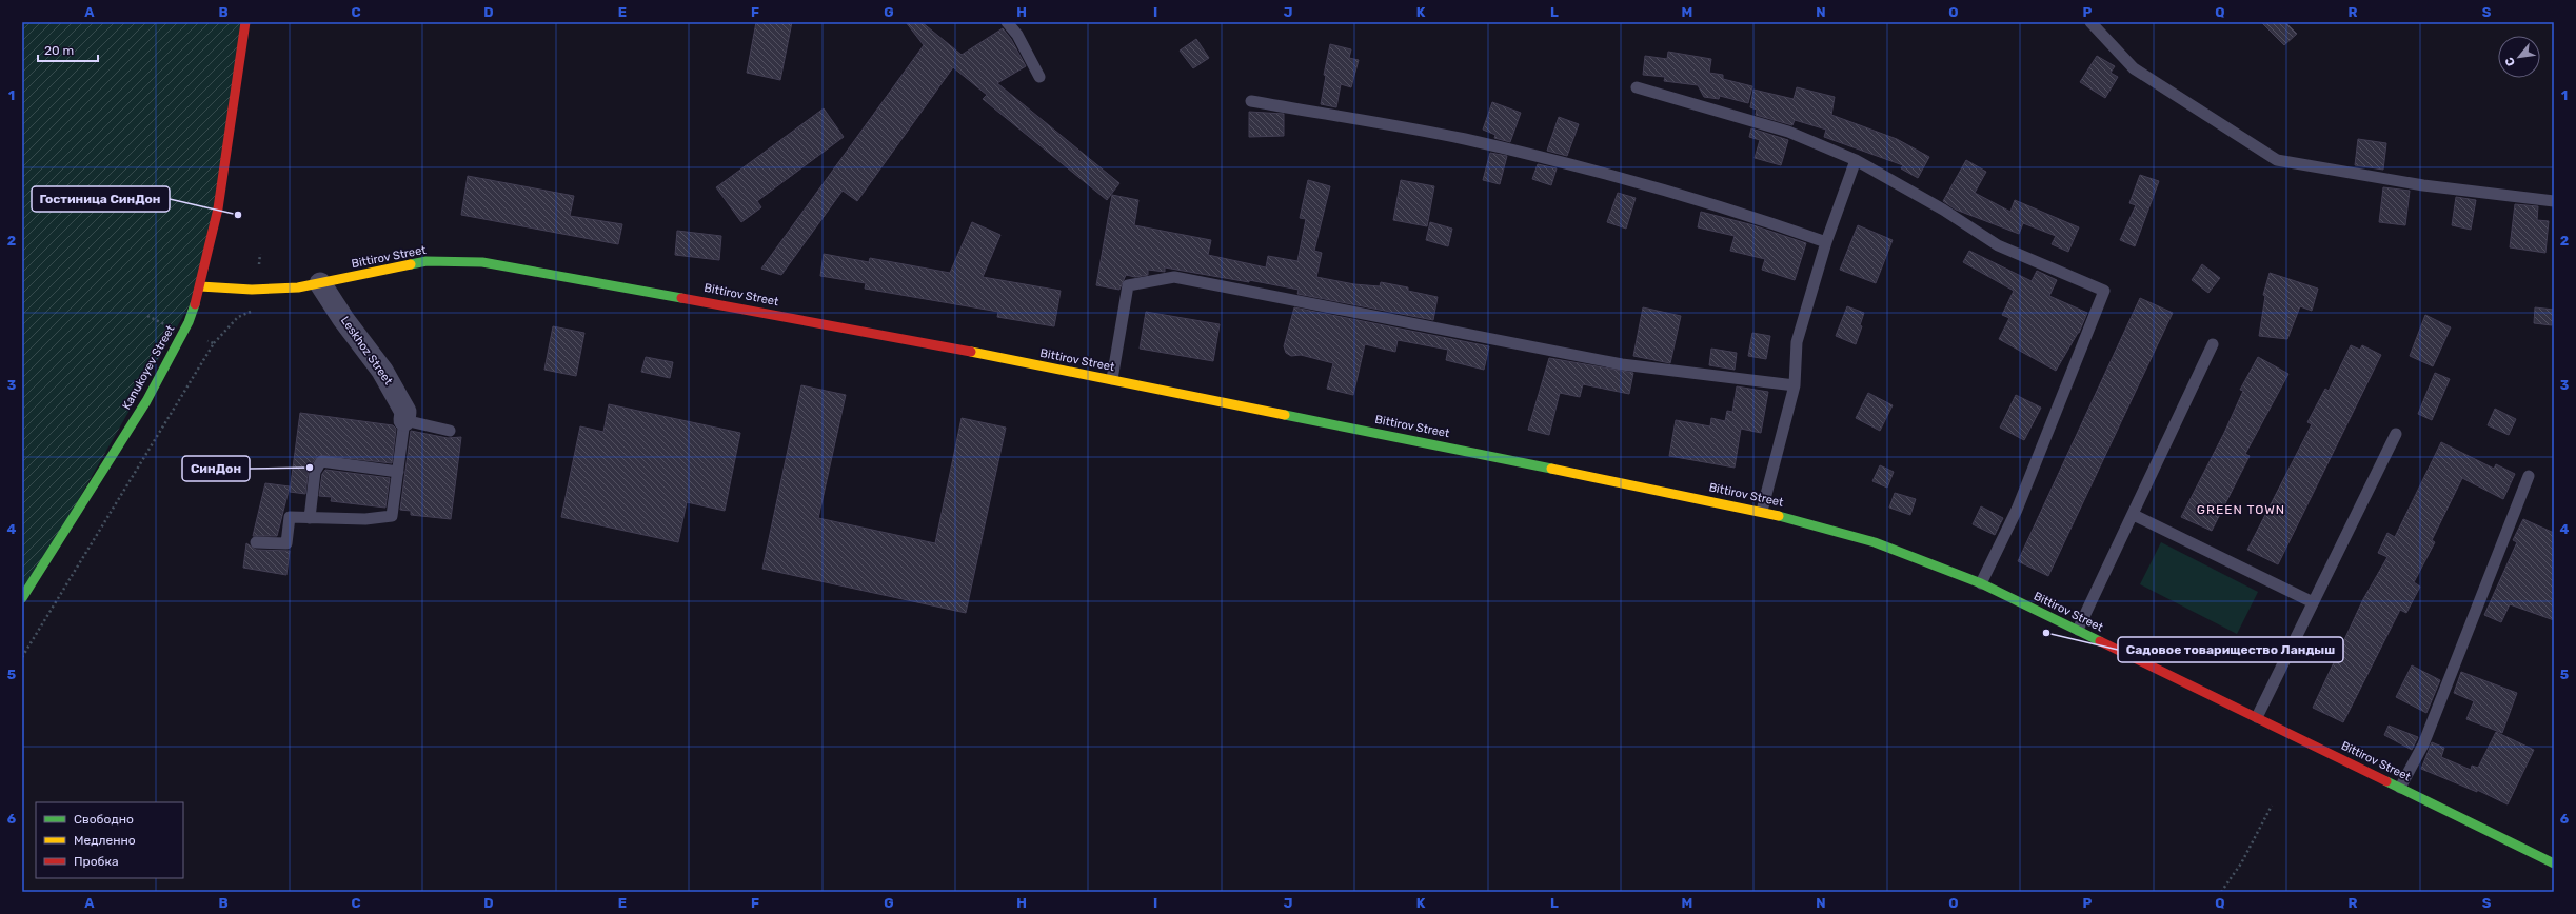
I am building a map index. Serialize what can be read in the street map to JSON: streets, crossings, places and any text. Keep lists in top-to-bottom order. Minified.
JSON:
{"streets":{"street":["Bittirov Street","Leskhoz Street","Kanukoyev Street"]},"crossings":[["Bittirov Street","Leskhoz Street"],["Bittirov Street","Kanukoyev Street"]],"districts":["GREEN TOWN"],"places":["Гостиница СинДон","СинДон","Садовое товарищество Ландыш"],"legend":["Свободно","Медленно","Пробка"],"scale_bar":"20 m","north":"bottom left","grid":{"columns":["A","B","C","D","E","F","G","H","I","J","K","L","M","N","O","P","Q","R","S"],"rows":["1","2","3","4","5","6"]}}
